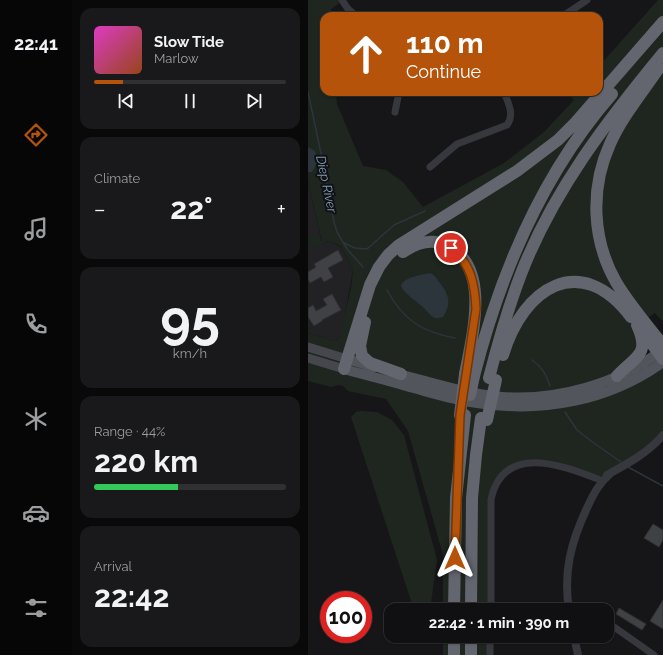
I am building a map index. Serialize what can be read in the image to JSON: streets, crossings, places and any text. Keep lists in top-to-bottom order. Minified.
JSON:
{"water":["Diep River"],"page":{"tabs":"22:41","turn":["110 m","Continue"],"song":["Slow Tide","Marlow"],"tile":["Climate",["95","km/h"],["Range · 44%","220 km"],["Arrival","22:42"]],"heat":["−","22°","+"],"limit":"100","trip":"22:42 · 1 min · 390 m"}}
